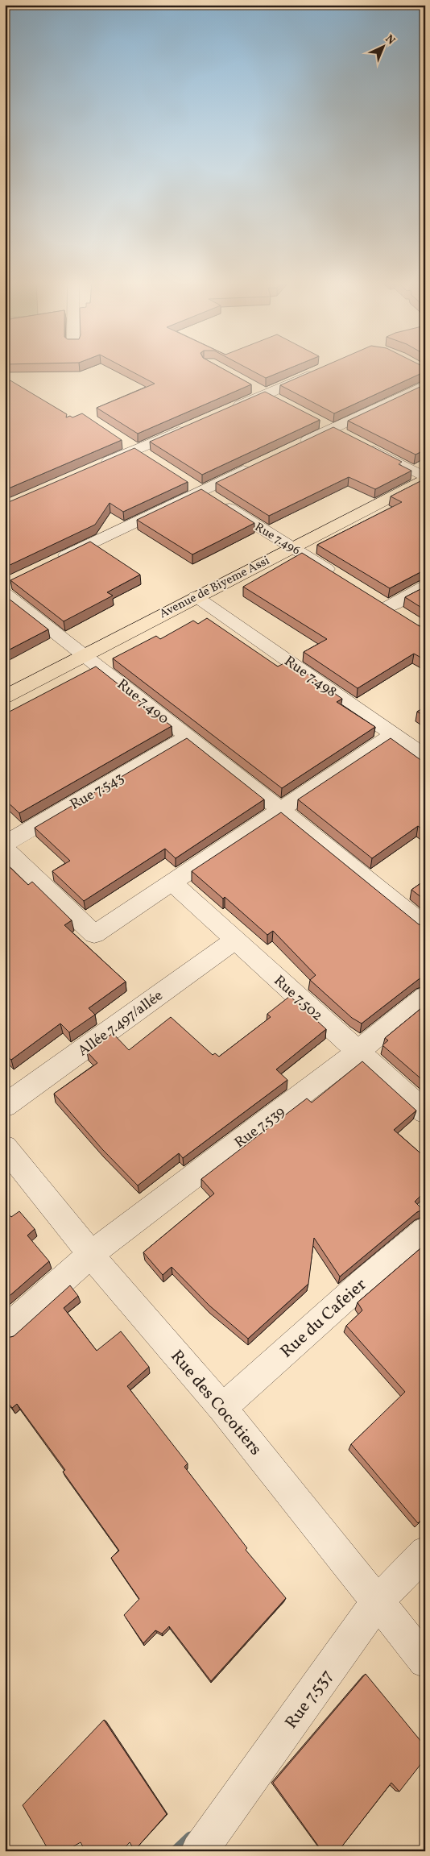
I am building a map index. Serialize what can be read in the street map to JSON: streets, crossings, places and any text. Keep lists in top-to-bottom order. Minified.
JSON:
{"streets":{"main road":["Avenue de Biyeme Assi"],"street":["Rue 7.496","Rue 7.498","Rue 7.490","Rue 7.543","Rue 7.502","Allée 7.497/allée","Rue 7.539","Rue du Cafeier","Rue des Cocotiers","Rue 7.537"]},"crossings":[["Rue 7.496","Avenue de Biyeme Assi"],["Avenue de Biyeme Assi","Rue 7.498"],["Avenue de Biyeme Assi","Rue 7.490"],["Rue 7.490","Rue 7.543"],["Rue 7.502","Allée 7.497/allée"],["Rue 7.502","Rue 7.539"],["Rue 7.539","Rue des Cocotiers"],["Rue du Cafeier","Rue des Cocotiers"],["Rue des Cocotiers","Rue 7.537"]],"north":"top right"}
